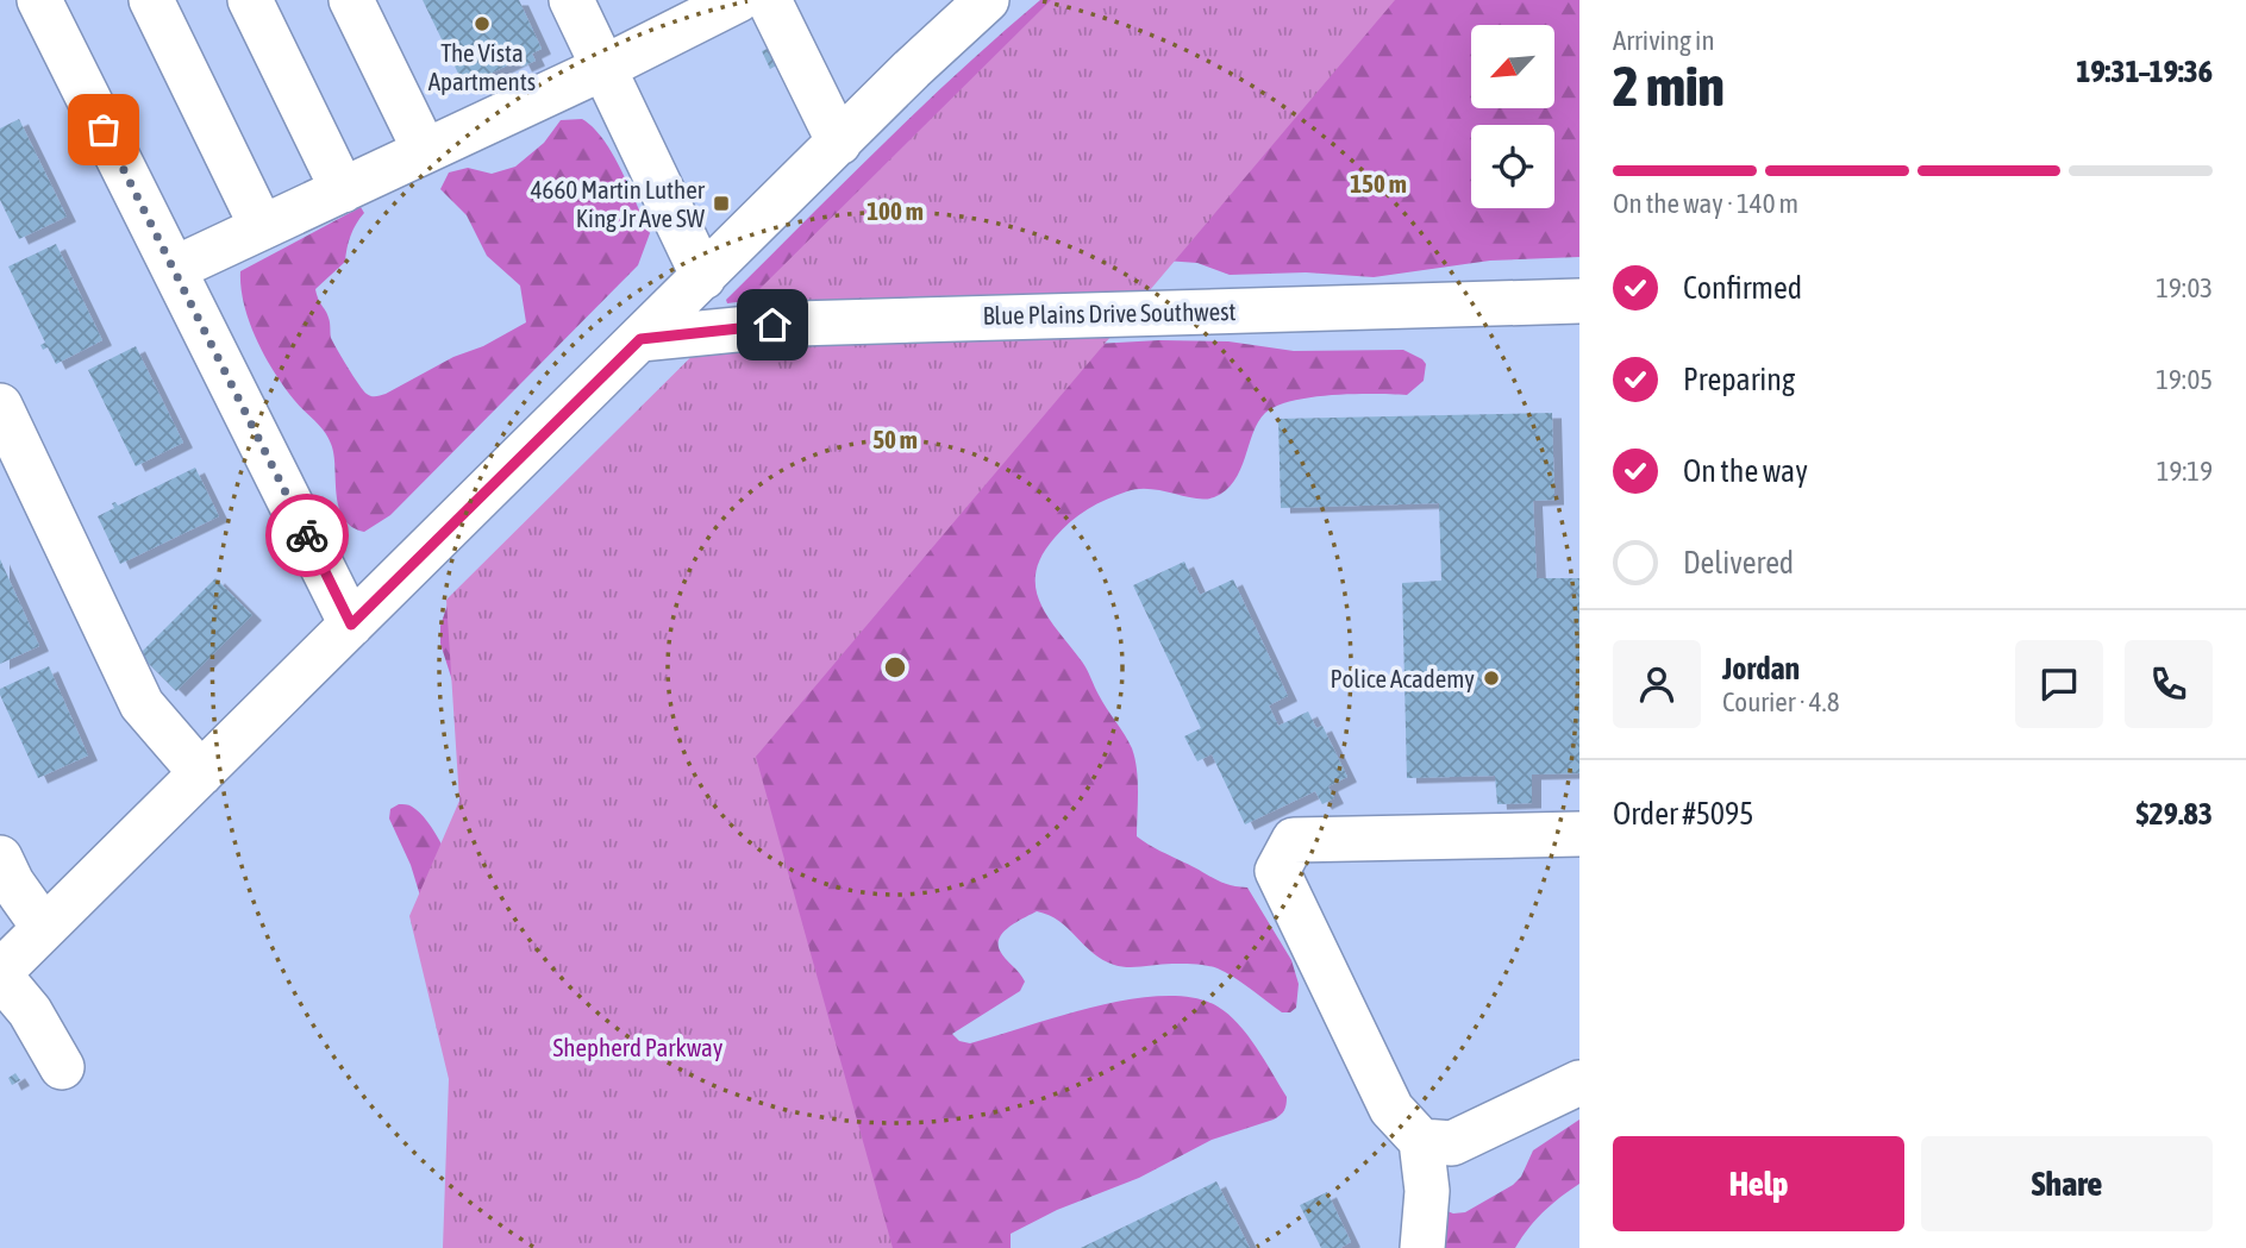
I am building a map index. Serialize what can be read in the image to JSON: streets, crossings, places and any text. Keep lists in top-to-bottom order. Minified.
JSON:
{"streets":{"street":["Blue Plains Drive Southwest"]},"parks":["Shepherd Parkway"],"places":{"other":["The Vista Apartments","Police Academy"],"transit":["4660 Martin Luther King Jr Ave SW"]},"north":"bottom left","page":{"heading":["2 min","Arriving in","19:31–19:36"],"panel":["Jordan","Courier · 4.8","Order #5095","$29.83"],"bar":"On the way · 140 m","list":[["Confirmed","19:03"],["Preparing","19:05"],["On the way","19:19"],"Delivered"],"buttons":["Help","Share"]},"rings":["150 m","100 m","50 m"]}
